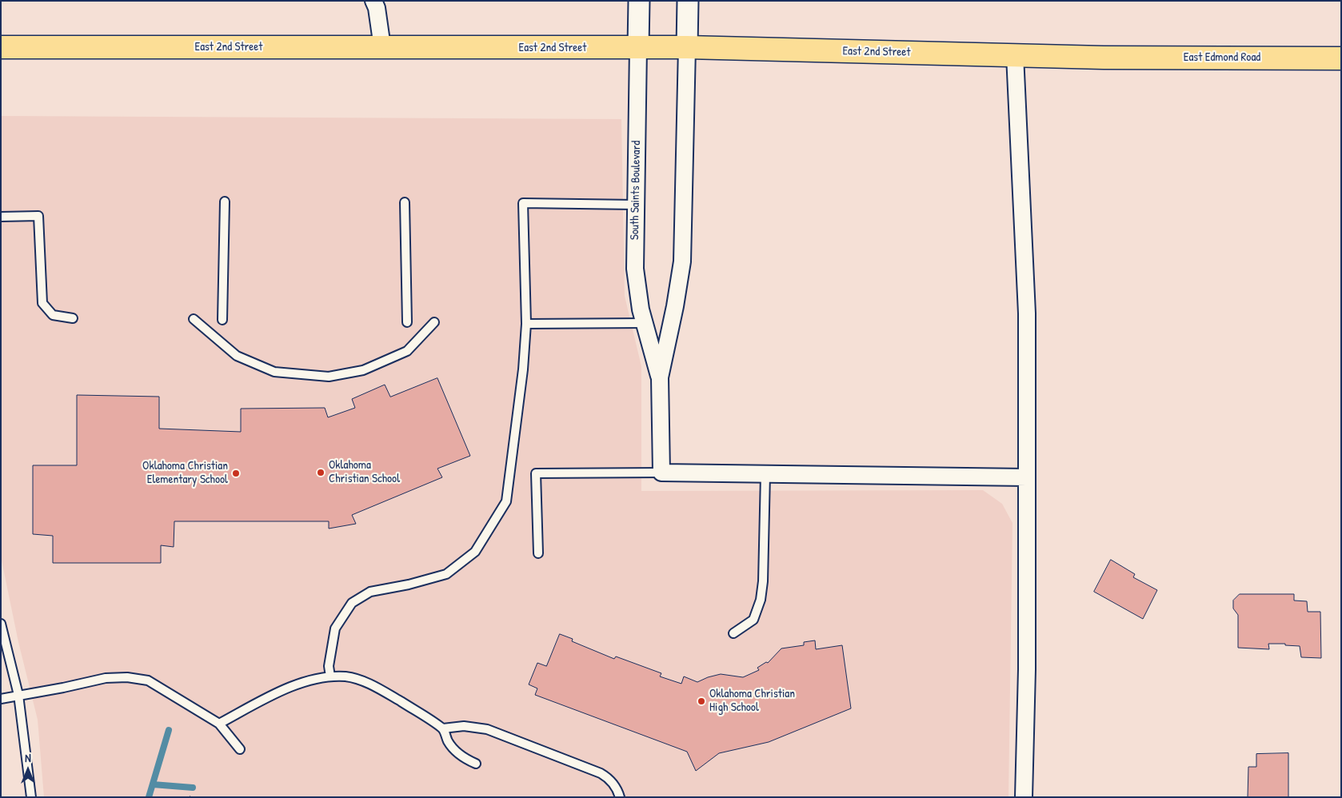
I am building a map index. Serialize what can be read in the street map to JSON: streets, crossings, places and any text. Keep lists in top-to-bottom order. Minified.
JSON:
{"streets":{"main road":["East 2nd Street","East Edmond Road"],"street":["South Saints Boulevard"]},"crossings":[["East 2nd Street","East Edmond Road"],["East 2nd Street","South Saints Boulevard"]],"places":["Oklahoma Christian School","Oklahoma Christian Elementary School","Oklahoma Christian High School"],"north":"top"}
